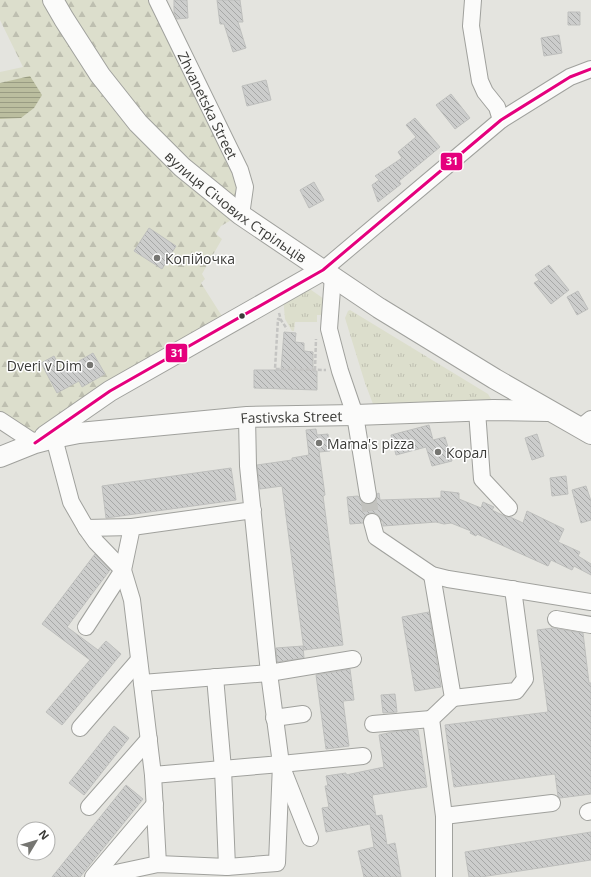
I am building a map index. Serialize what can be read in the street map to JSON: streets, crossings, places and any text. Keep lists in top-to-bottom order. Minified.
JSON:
{"streets":{"main road":["вулиця Січових Стрільців","Fastivska Street"],"street":["Zhvanetska Street"]},"crossings":[["Zhvanetska Street","вулиця Січових Стрільців"],["вулиця Січових Стрільців","Fastivska Street"]],"places":["Копійочка","Dveri v Dim","Mama's pizza","Корал"],"lines":["transit line 31"],"north":"top right"}
